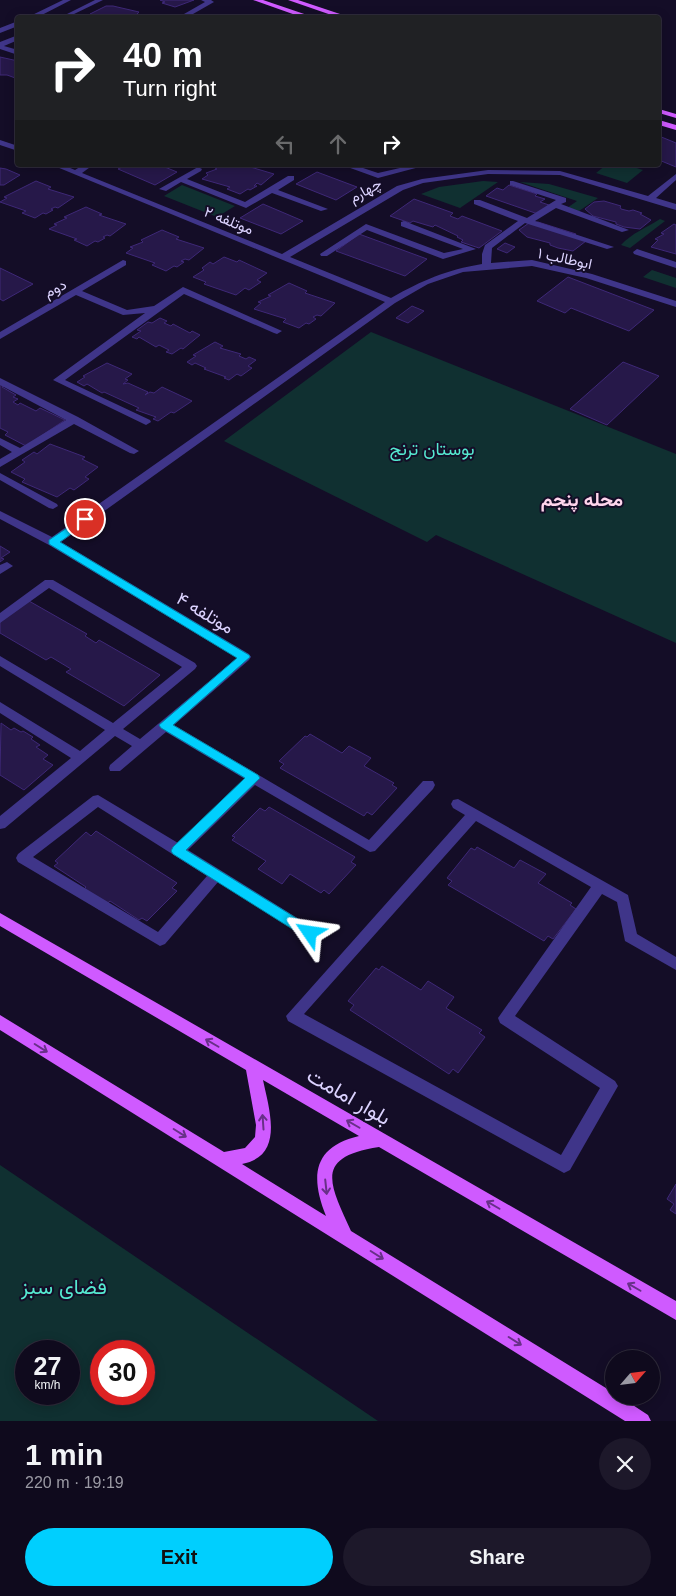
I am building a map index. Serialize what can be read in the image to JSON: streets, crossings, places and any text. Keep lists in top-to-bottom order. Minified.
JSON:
{"streets":{"main road":["بلوار امامت"],"street":["چهارم","موتلفه ۲","ابوطالب ۱","دوم","موتلفه ۴"]},"crossings":[["چهارم","موتلفه ۲"],["موتلفه ۲","ابوطالب ۱"]],"districts":["محله پنجم"],"parks":["بوستان ترنج","فضای سبز"],"north":"top right","page":{"turn":["40 m","Turn right"],"speed":"27 km/h","limit":"30","heading":["1 min","220 m · 19:19"],"buttons":["Exit","Share"]}}
